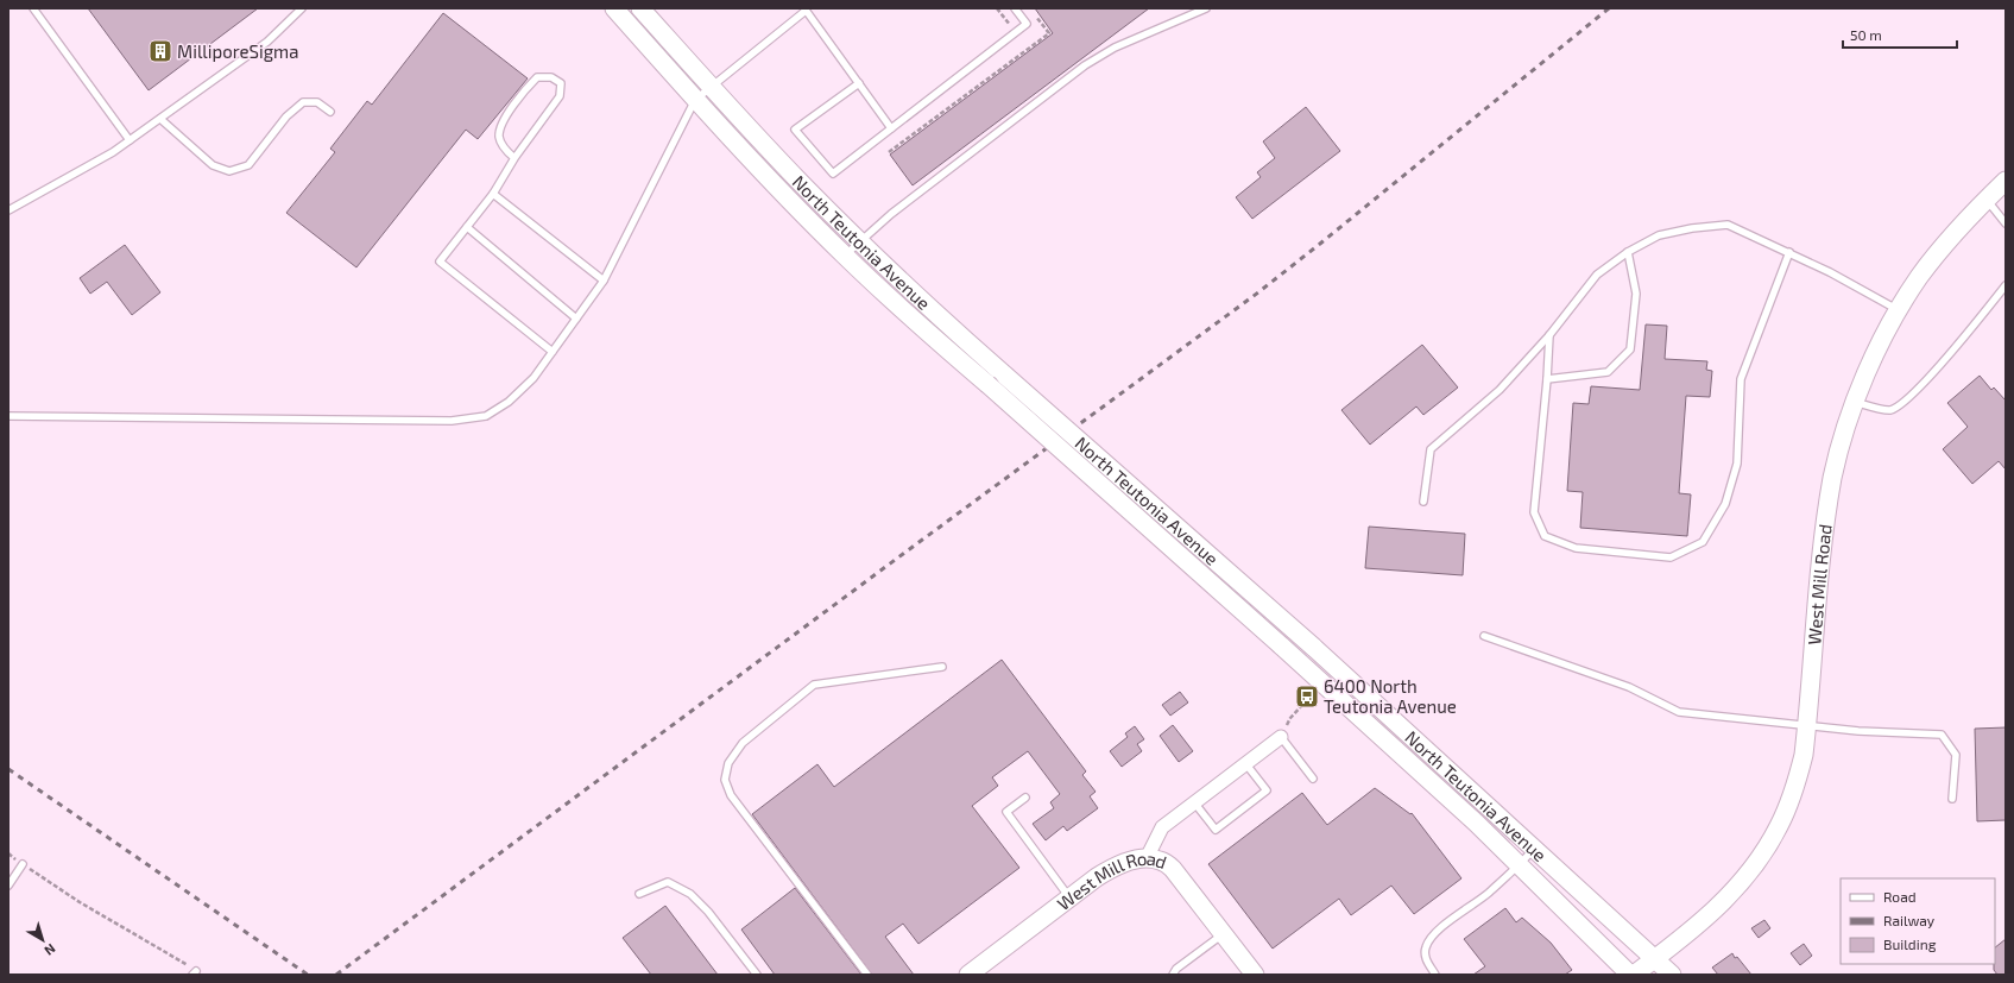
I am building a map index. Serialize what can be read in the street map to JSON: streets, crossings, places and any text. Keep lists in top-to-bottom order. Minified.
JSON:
{"streets":{"main road":["North Teutonia Avenue","West Mill Road"]},"crossings":[["North Teutonia Avenue","West Mill Road"]],"places":{"building":["MilliporeSigma"],"bus stop":["6400 North Teutonia Avenue"]},"legend":["Road","Railway","Building"],"scale_bar":"50 m","north":"bottom right"}
